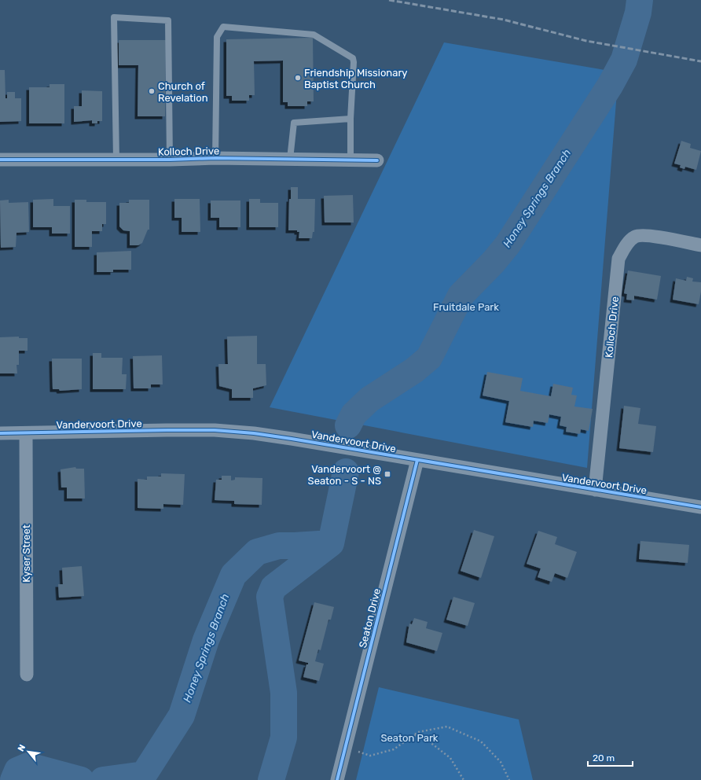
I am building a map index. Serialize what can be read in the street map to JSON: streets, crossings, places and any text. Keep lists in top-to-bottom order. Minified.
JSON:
{"streets":{"street":["Kolloch Drive","Vandervoort Drive","Kyser Street","Seaton Drive"]},"crossings":[["Kolloch Drive","Vandervoort Drive"],["Vandervoort Drive","Kyser Street"],["Vandervoort Drive","Seaton Drive"]],"water":["Honey Springs Branch"],"parks":["Fruitdale Park","Seaton Park"],"places":{"other":["Friendship Missionary Baptist Church","Church of Revelation"],"transit":["Vandervoort @ Seaton - S - NS"]},"scale_bar":"20 m","north":"top left"}
